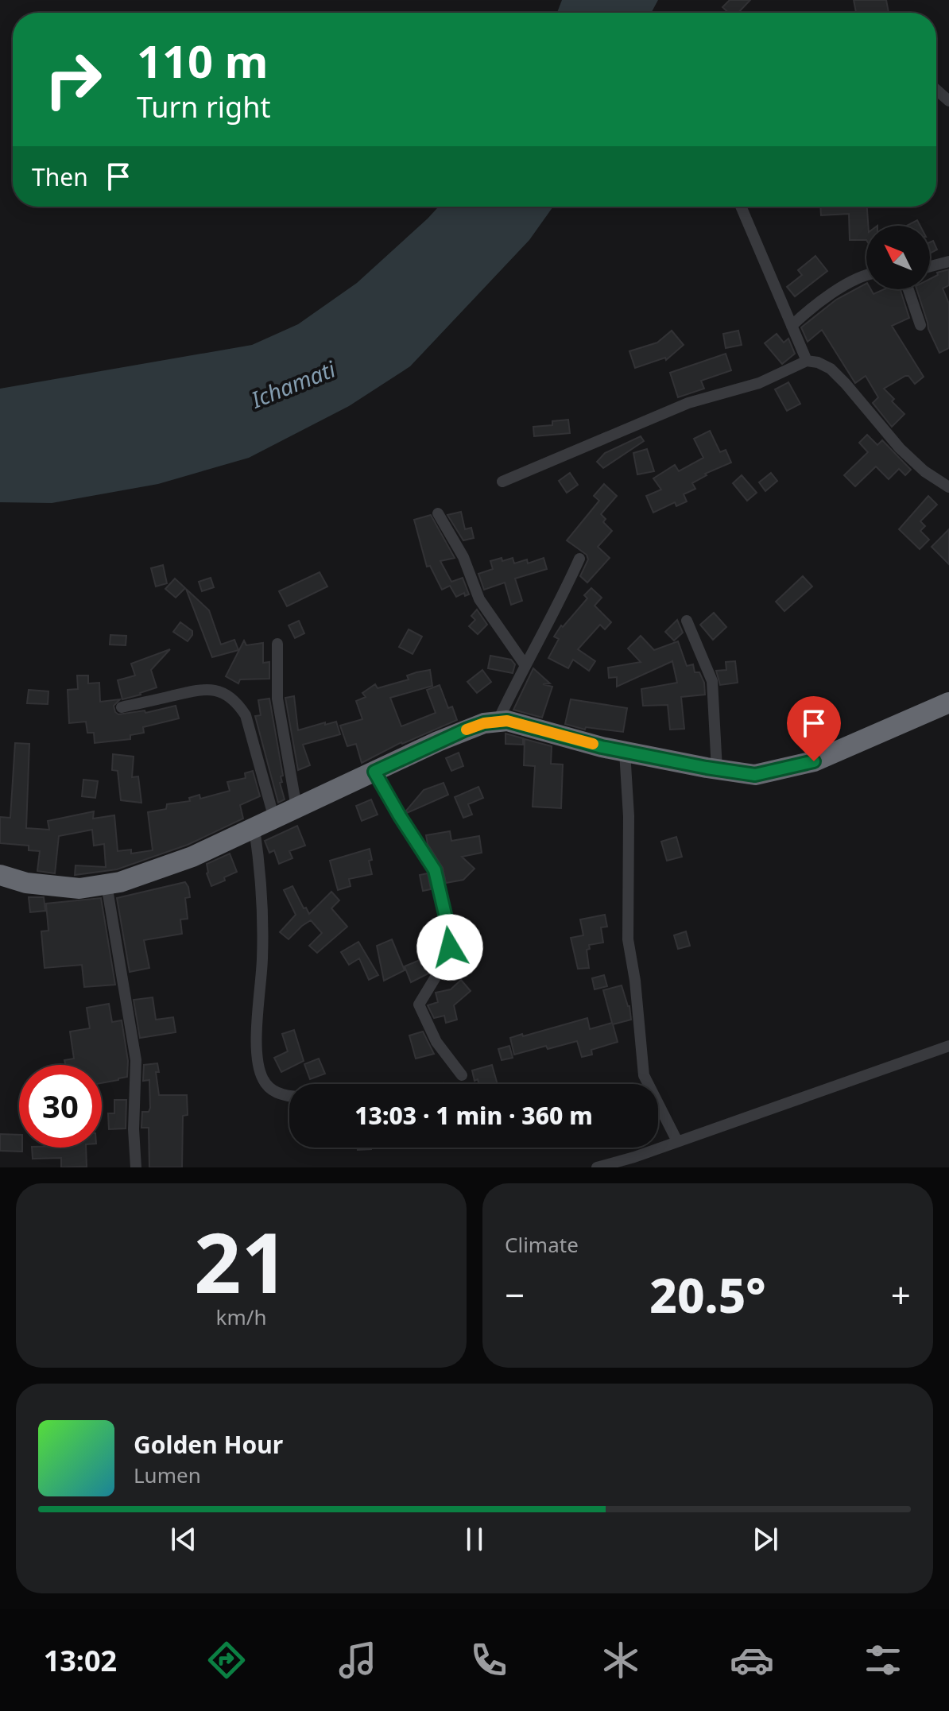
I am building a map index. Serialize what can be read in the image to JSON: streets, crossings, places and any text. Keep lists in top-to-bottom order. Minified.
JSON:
{"water":["Ichamati"],"north":"top left","page":{"turn":["110 m","Turn right"],"then":"Then","limit":"30","trip":"13:03 · 1 min · 360 m","tile":[["21","km/h"],"Climate"],"heat":["−","20.5°","+"],"song":["Golden Hour","Lumen"],"tabs":"13:02"}}
